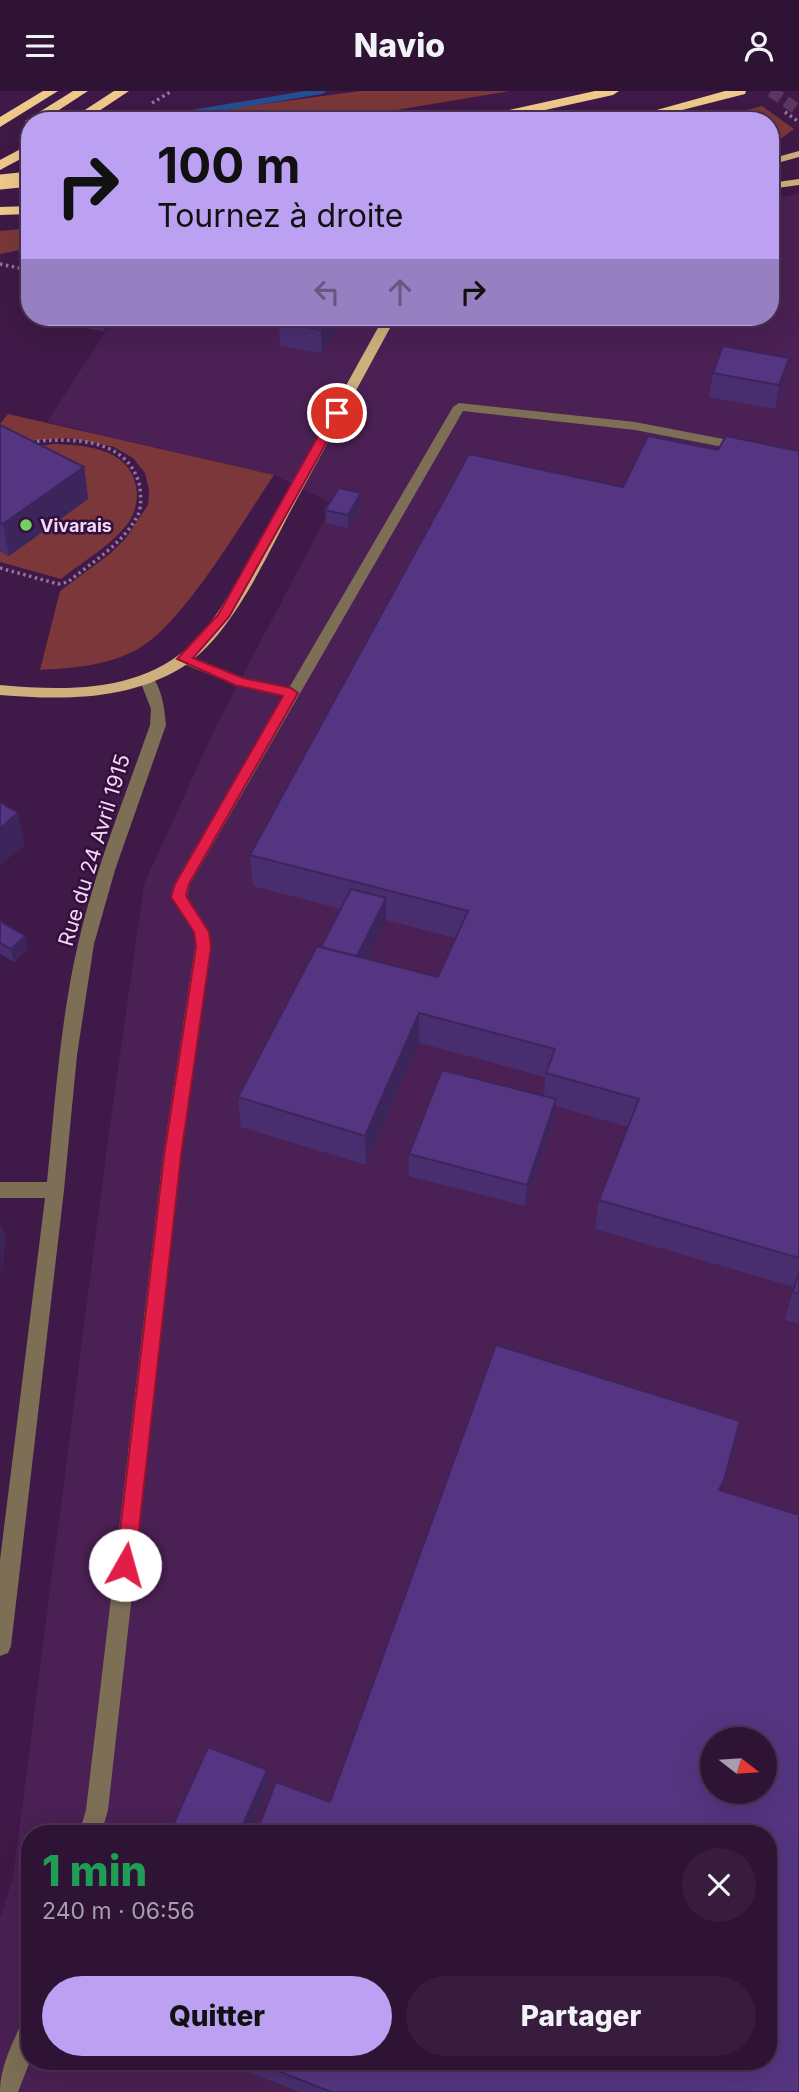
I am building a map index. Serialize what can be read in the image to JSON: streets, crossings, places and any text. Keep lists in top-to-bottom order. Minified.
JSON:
{"streets":{"street":["Rue du 24 Avril 1915"]},"places":["Vivarais"],"north":"right","page":{"header":"Navio","turn":["100 m","Tournez à droite"],"heading":["1 min","240 m · 06:56"],"buttons":["Quitter","Partager"]}}
